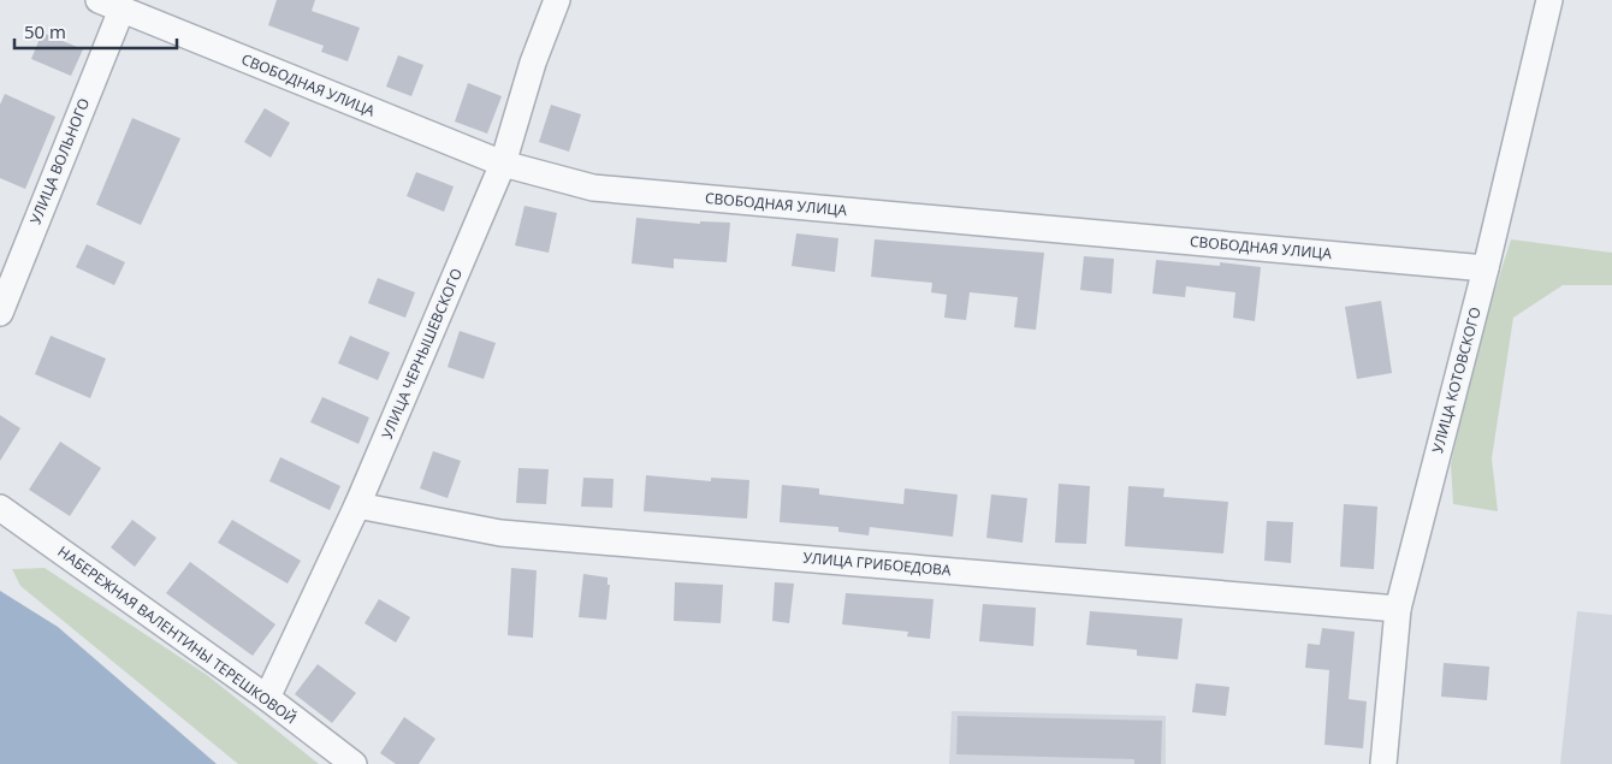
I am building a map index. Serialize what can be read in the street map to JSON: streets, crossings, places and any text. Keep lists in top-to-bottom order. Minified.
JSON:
{"streets":{"street":["СВОБОДНАЯ УЛИЦА","УЛИЦА ВОЛЬНОГО","УЛИЦА ЧЕРНЫШЕВСКОГО","УЛИЦА КОТОВСКОГО","УЛИЦА ГРИБОЕДОВА","НАБЕРЕЖНАЯ ВАЛЕНТИНЫ ТЕРЕШКОВОЙ"]},"crossings":[["СВОБОДНАЯ УЛИЦА","УЛИЦА ВОЛЬНОГО"],["СВОБОДНАЯ УЛИЦА","УЛИЦА ЧЕРНЫШЕВСКОГО"],["СВОБОДНАЯ УЛИЦА","УЛИЦА КОТОВСКОГО"],["УЛИЦА ЧЕРНЫШЕВСКОГО","УЛИЦА ГРИБОЕДОВА"],["УЛИЦА ЧЕРНЫШЕВСКОГО","НАБЕРЕЖНАЯ ВАЛЕНТИНЫ ТЕРЕШКОВОЙ"],["УЛИЦА КОТОВСКОГО","УЛИЦА ГРИБОЕДОВА"]],"scale_bar":"50 m"}
